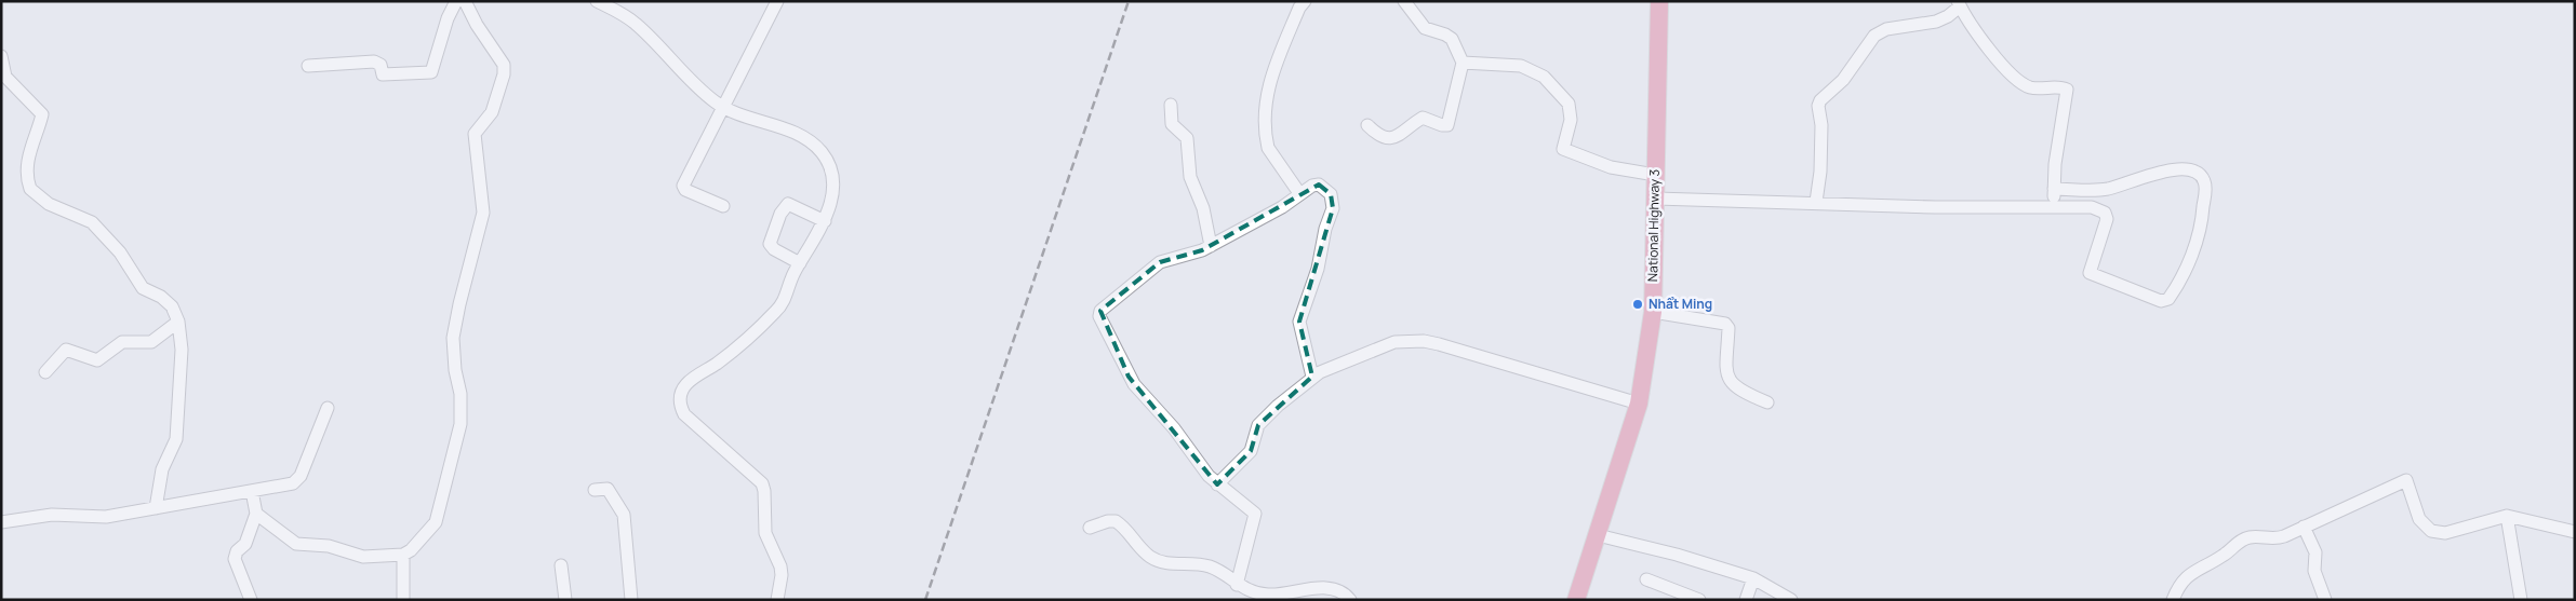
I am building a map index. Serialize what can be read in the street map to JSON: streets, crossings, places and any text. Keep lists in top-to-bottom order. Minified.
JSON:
{"streets":{"highway":["National Highway 3"]},"places":["Nhẩt Ming"]}
